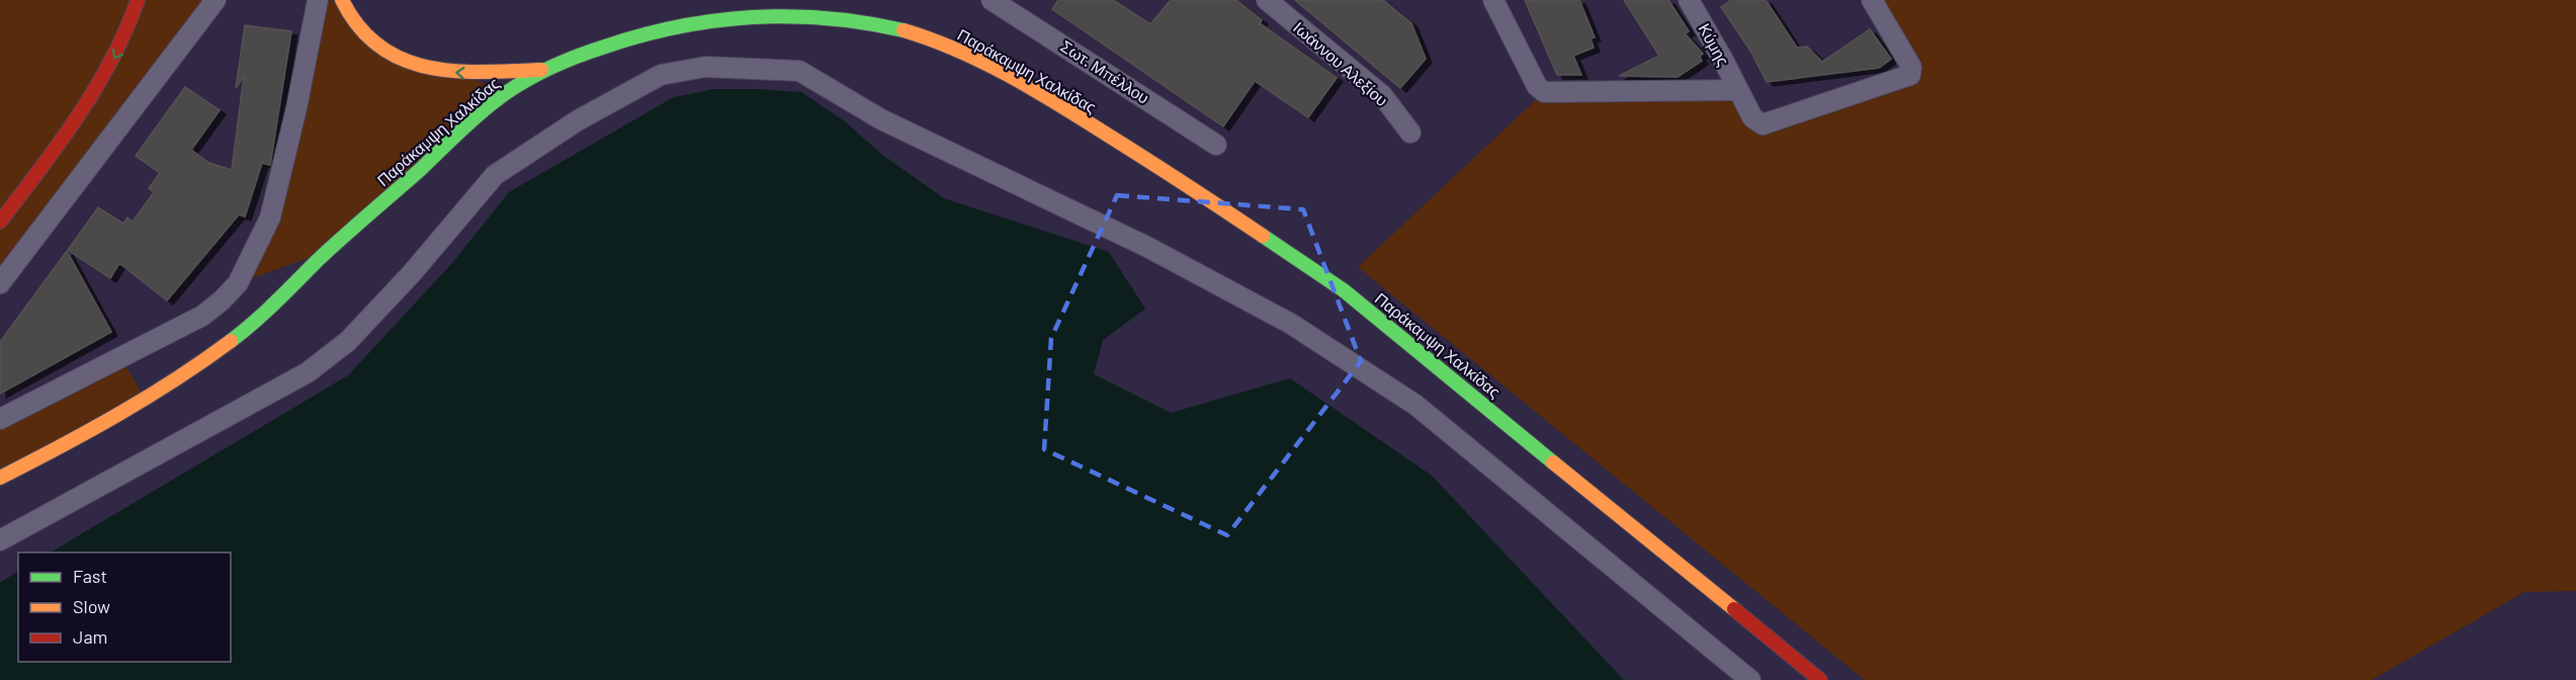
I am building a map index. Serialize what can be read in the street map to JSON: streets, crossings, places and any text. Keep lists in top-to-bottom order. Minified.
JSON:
{"streets":{"main road":["Παράκαμψη Χαλκίδας"],"street":["Κύμης","Ιωάννου Αλεξίου","Σωτ. Μπέλλου"]},"legend":["Fast","Slow","Jam"]}
